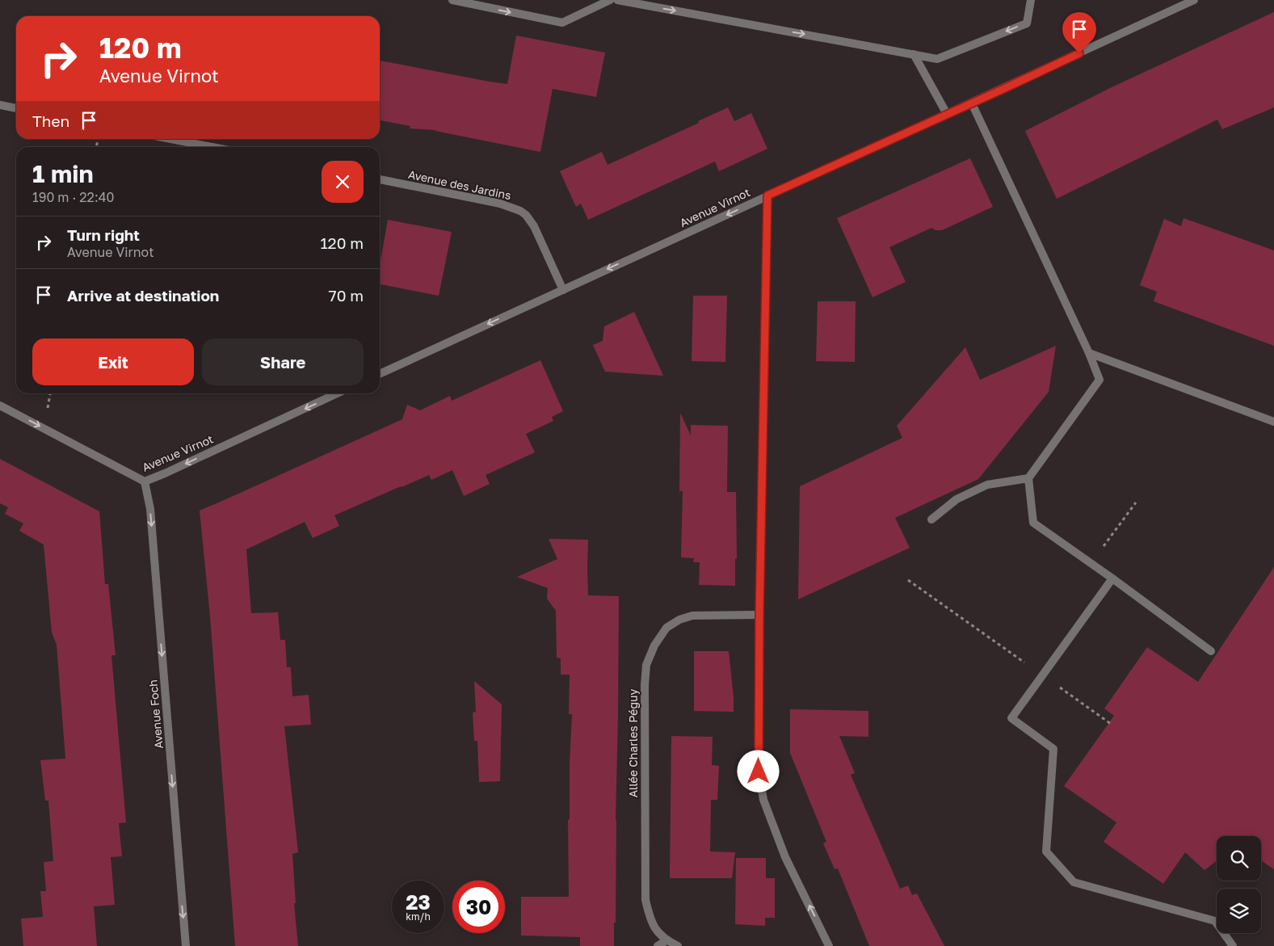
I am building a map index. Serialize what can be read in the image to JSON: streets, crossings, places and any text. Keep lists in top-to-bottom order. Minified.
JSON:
{"streets":{"street":["Avenue des Jardins","Avenue Virnot","Avenue Foch","Allée Charles Péguy"]},"crossings":[["Avenue des Jardins","Avenue Virnot"],["Avenue Virnot","Avenue Foch"]],"one_way":["Avenue Foch"],"page":{"turn":["120 m","Avenue Virnot"],"then":"Then","heading":["1 min","190 m · 22:40"],"list":[{"name":"Turn right","note":"Avenue Virnot","value":"120 m"},{"name":"Arrive at destination","value":"70 m"}],"buttons":["Exit","Share"],"speed":"23 km/h","limit":"30"}}
